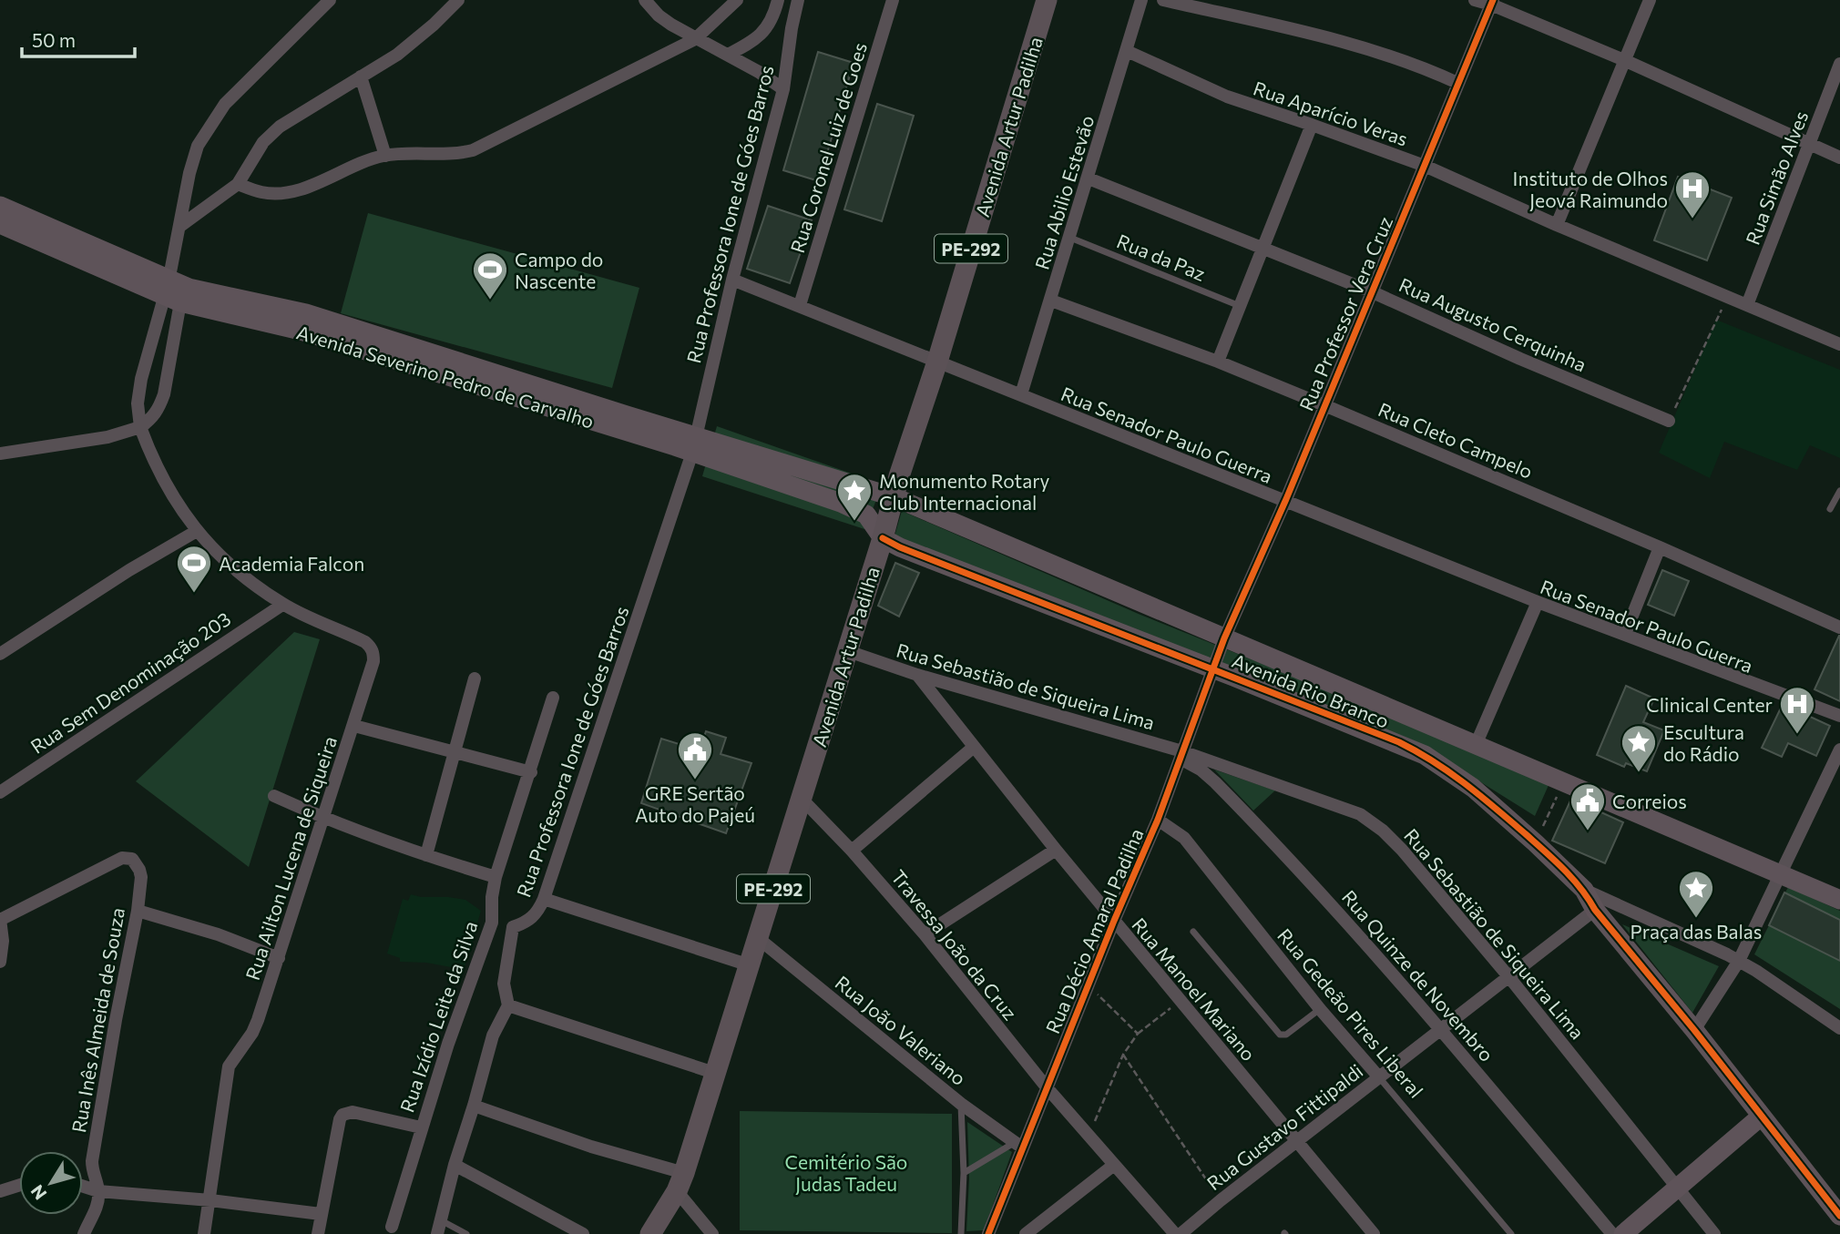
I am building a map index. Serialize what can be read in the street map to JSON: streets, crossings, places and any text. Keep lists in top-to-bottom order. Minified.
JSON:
{"streets":{"main road":["Avenida Artur Padilha","PE-292"],"street":["Rua Aparício Veras","Rua Coronel Luiz de Goes","Rua Simão Alves","Rua Abilio Estevão","Rua Professora Ione de Góes Barros","Rua Professor Vera Cruz","Rua Augusto Cerquinha","Avenida Severino Pedro de Carvalho","Rua Senador Paulo Guerra","Rua Cleto Campelo","Rua Sem Denominação 203","Rua Sebastião de Siqueira Lima","Avenida Rio Branco","Rua Ailton Lucena de Siqueira","Rua Décio Amaral Padilha","Travessa João da Cruz","Rua Quinze de Novembro","Rua Manoel Mariano","Rua Gedeão Pires Liberal","Rua Izídio Leite da Silva","Rua Inês Almeida de Souza","Rua João Valeriano","Rua Gustavo Fittipaldi"],"lane":["Rua da Paz"]},"crossings":[["Rua Aparício Veras","Rua Simão Alves"],["Rua Aparício Veras","Rua Abilio Estevão"],["Rua Aparício Veras","Rua Professor Vera Cruz"],["Avenida Artur Padilha","Avenida Severino Pedro de Carvalho"],["Avenida Artur Padilha","Rua Senador Paulo Guerra"],["Avenida Artur Padilha","Rua Sebastião de Siqueira Lima"],["Avenida Artur Padilha","Avenida Rio Branco"],["Avenida Artur Padilha","Travessa João da Cruz"],["Avenida Artur Padilha","Rua João Valeriano"],["Rua Coronel Luiz de Goes","Rua Senador Paulo Guerra"],["Rua Abilio Estevão","Rua da Paz"],["Rua Abilio Estevão","Rua Augusto Cerquinha"],["Rua Abilio Estevão","Rua Senador Paulo Guerra"],["Rua Abilio Estevão","Rua Cleto Campelo"],["Rua Professora Ione de Góes Barros","Avenida Severino Pedro de Carvalho"],["Rua Professora Ione de Góes Barros","Rua Senador Paulo Guerra"],["Rua Professor Vera Cruz","Rua Augusto Cerquinha"],["Rua Professor Vera Cruz","Rua Senador Paulo Guerra"],["Rua Professor Vera Cruz","Rua Cleto Campelo"],["Rua Professor Vera Cruz","Avenida Rio Branco"],["Rua Professor Vera Cruz","Rua Décio Amaral Padilha"],["Avenida Severino Pedro de Carvalho","Avenida Rio Branco"],["Rua Sem Denominação 203","Rua Ailton Lucena de Siqueira"],["Rua Sebastião de Siqueira Lima","Rua Décio Amaral Padilha"],["Rua Sebastião de Siqueira Lima","Rua Quinze de Novembro"],["Rua Sebastião de Siqueira Lima","Rua Manoel Mariano"],["Rua Sebastião de Siqueira Lima","Rua Gustavo Fittipaldi"],["Avenida Rio Branco","Rua Décio Amaral Padilha"],["Avenida Rio Branco","Rua Gustavo Fittipaldi"],["Rua Décio Amaral Padilha","Travessa João da Cruz"],["Rua Décio Amaral Padilha","Rua Quinze de Novembro"],["Rua Décio Amaral Padilha","Rua Manoel Mariano"],["Rua Décio Amaral Padilha","Rua Gedeão Pires Liberal"],["Rua Décio Amaral Padilha","Rua João Valeriano"],["Rua Quinze de Novembro","Rua Gustavo Fittipaldi"],["Rua Manoel Mariano","Rua Gustavo Fittipaldi"],["Rua Gedeão Pires Liberal","Rua Gustavo Fittipaldi"]],"parks":["Cemitério São Judas Tadeu"],"places":{"hospital":["Instituto de Olhos Jeová Raimundo","Clinical Center"],"sports":["Campo do Nascente","Academia Falcon"],"place":["Monumento Rotary Club Internacional","Escultura do Rádio","Praça das Balas"],"public building":["GRE Sertão Auto do Pajeú","Correios"]},"scale_bar":"50 m","north":"bottom left"}
